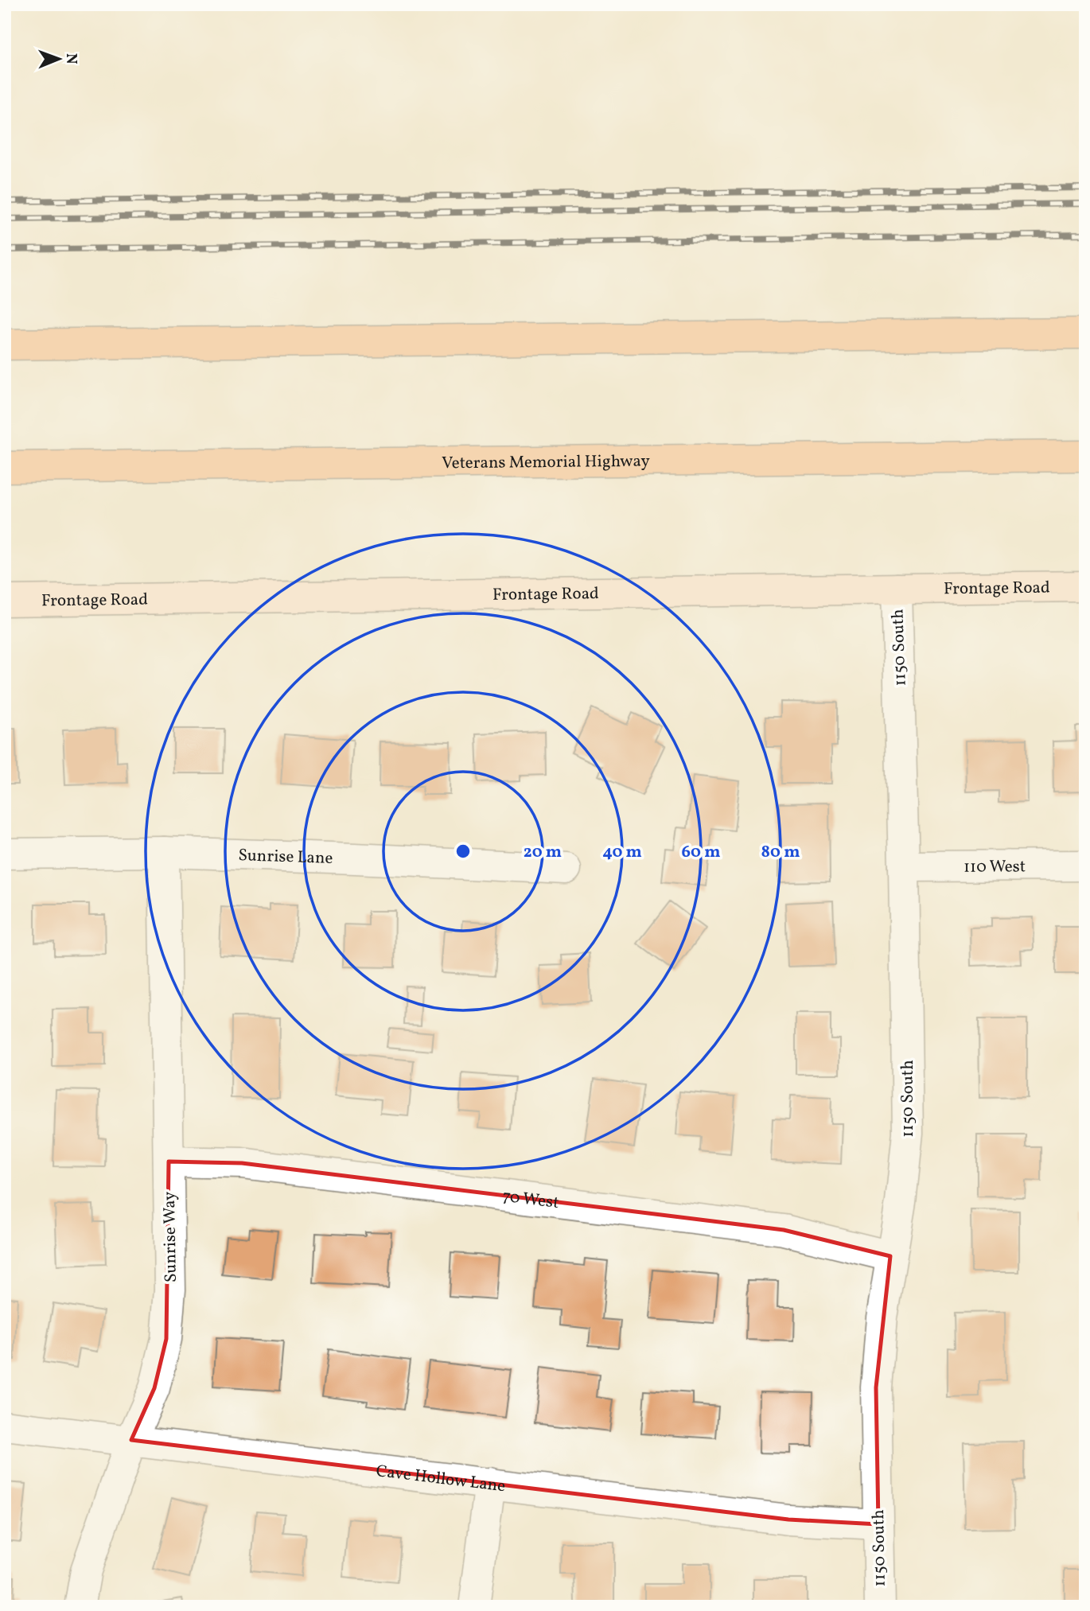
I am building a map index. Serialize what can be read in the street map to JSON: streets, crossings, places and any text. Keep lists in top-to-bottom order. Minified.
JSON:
{"streets":{"highway":["Veterans Memorial Highway"],"street":["Frontage Road","1150 South","Sunrise Lane","110 West","70 West","Sunrise Way","Cave Hollow Lane"]},"crossings":[["Frontage Road","1150 South"],["1150 South","110 West"],["1150 South","70 West"],["1150 South","Cave Hollow Lane"],["Sunrise Lane","Sunrise Way"],["70 West","Sunrise Way"],["Sunrise Way","Cave Hollow Lane"]],"north":"right","rings":["20 m","40 m","60 m","80 m"]}
